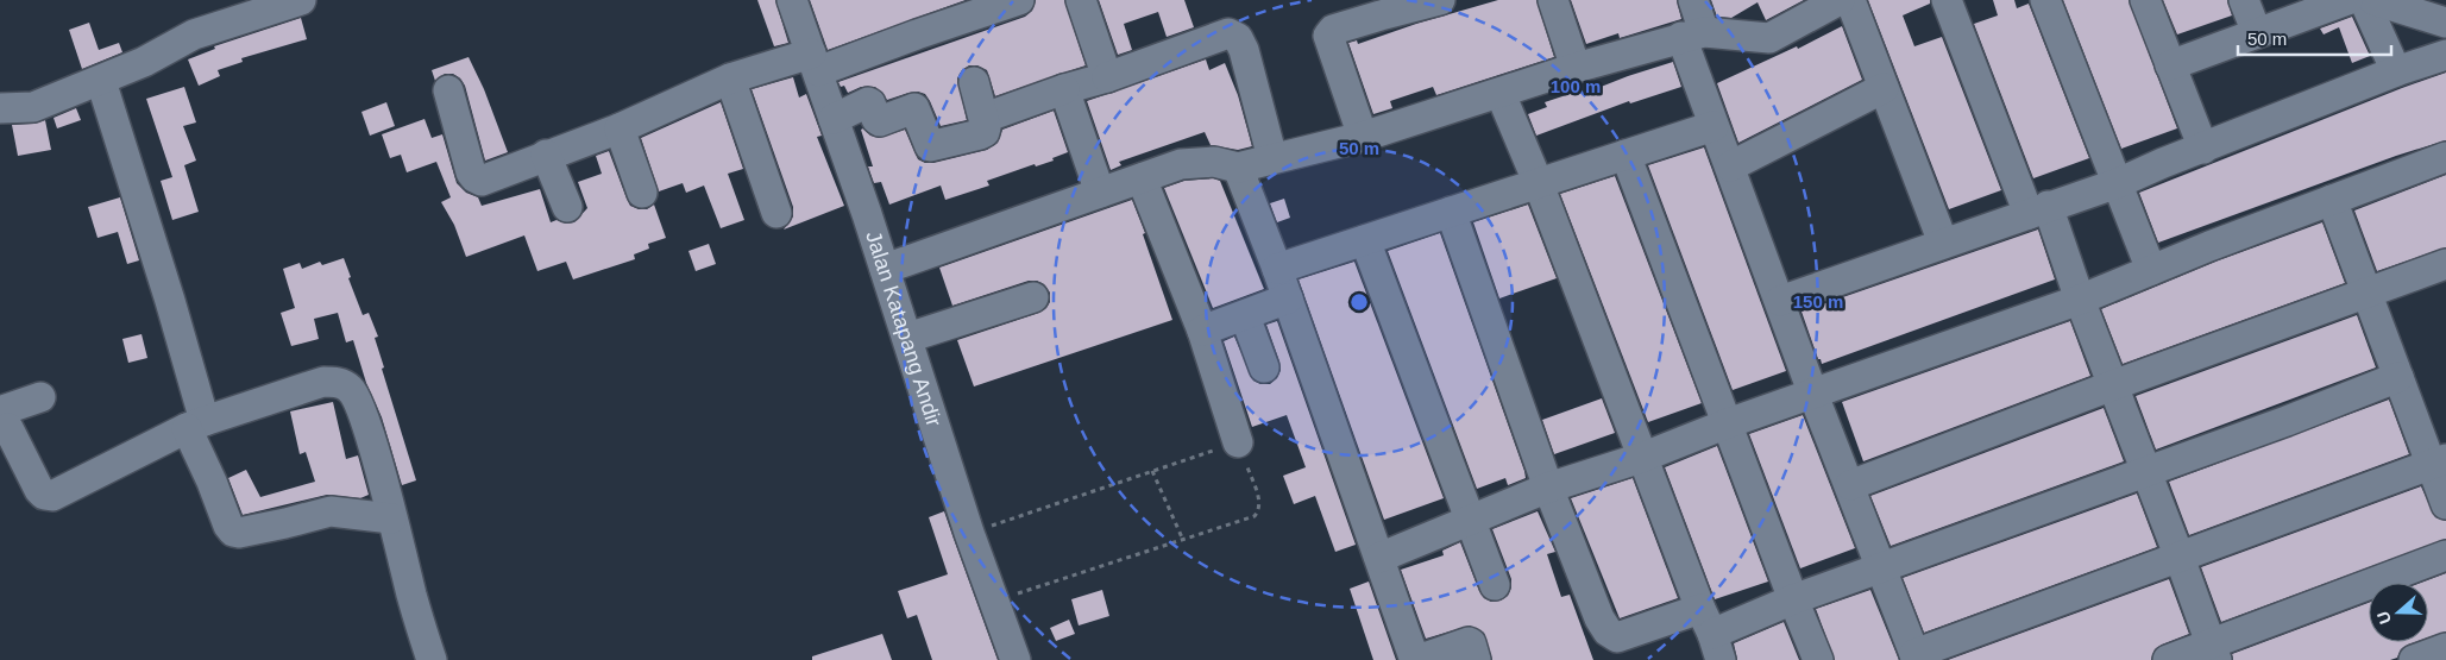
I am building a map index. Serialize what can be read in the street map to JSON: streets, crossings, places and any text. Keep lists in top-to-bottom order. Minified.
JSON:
{"streets":{"street":["Jalan Katapang Andir"]},"scale_bar":"50 m","north":"left","rings":["100 m","50 m","150 m"]}
